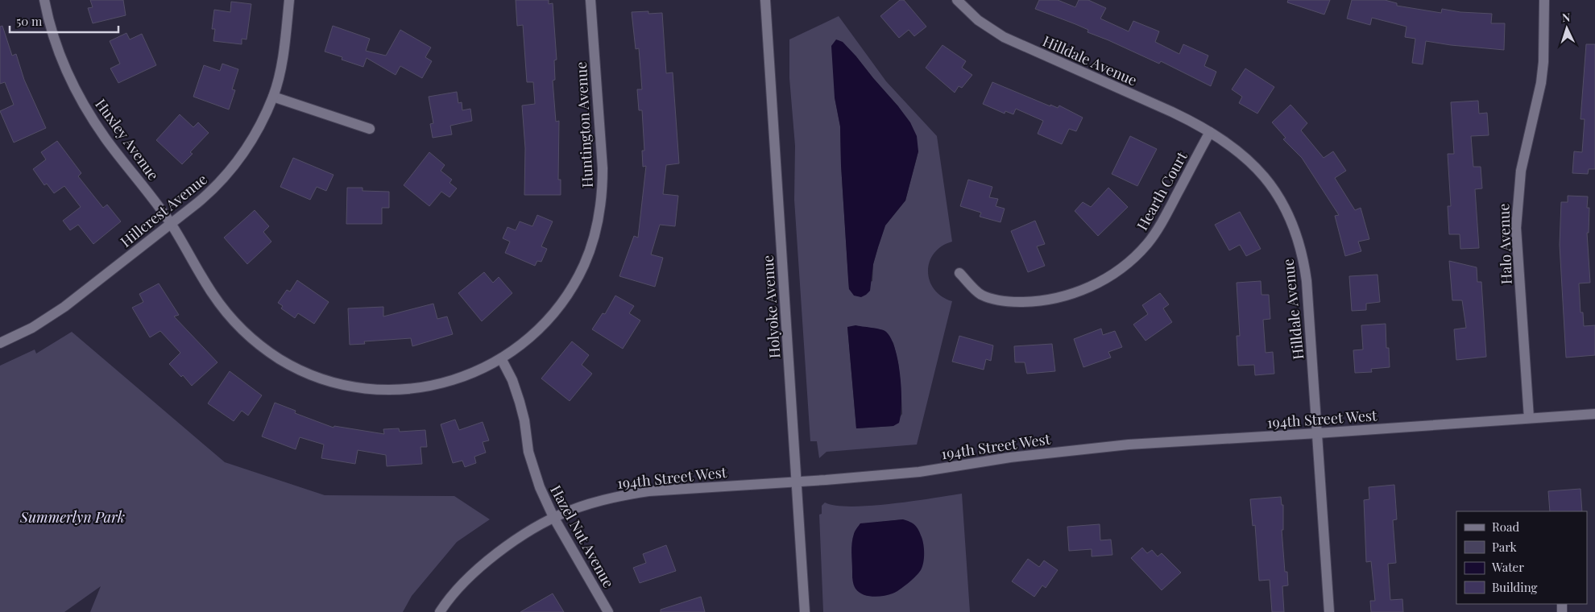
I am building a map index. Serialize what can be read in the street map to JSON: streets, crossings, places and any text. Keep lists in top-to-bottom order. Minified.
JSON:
{"streets":{"street":["Hilldale Avenue","Huntington Avenue","Huxley Avenue","Hearth Court","Hillcrest Avenue","Halo Avenue","Holyoke Avenue","194th Street West","Hazel Nut Avenue"]},"crossings":[["Hilldale Avenue","Hearth Court"],["Hilldale Avenue","194th Street West"],["Huntington Avenue","Huxley Avenue"],["Huntington Avenue","Hillcrest Avenue"],["Huntington Avenue","Hazel Nut Avenue"],["Huxley Avenue","Hillcrest Avenue"],["Halo Avenue","194th Street West"],["Holyoke Avenue","194th Street West"],["194th Street West","Hazel Nut Avenue"]],"parks":["Summerlyn Park"],"legend":["Road","Park","Water","Building"],"scale_bar":"50 m","north":"top"}
